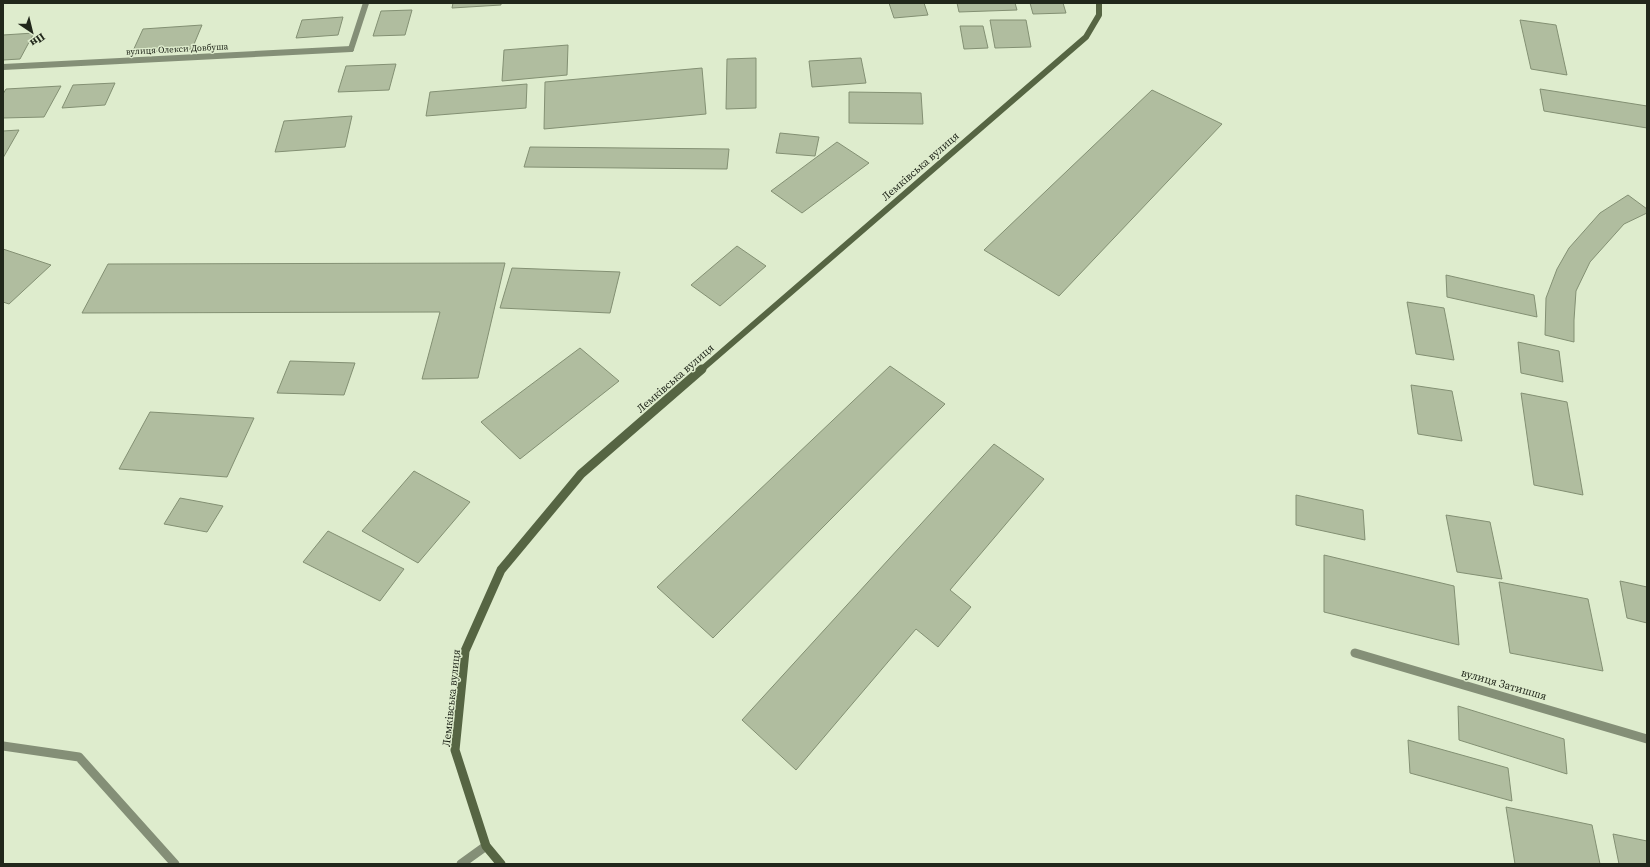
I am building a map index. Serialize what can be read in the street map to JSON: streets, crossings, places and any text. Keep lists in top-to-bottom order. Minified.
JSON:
{"streets":{"main road":["Лемківська вулиця"],"street":["вулиця Олекси Довбуша","вулиця Затишшя"]},"north":"bottom right"}
